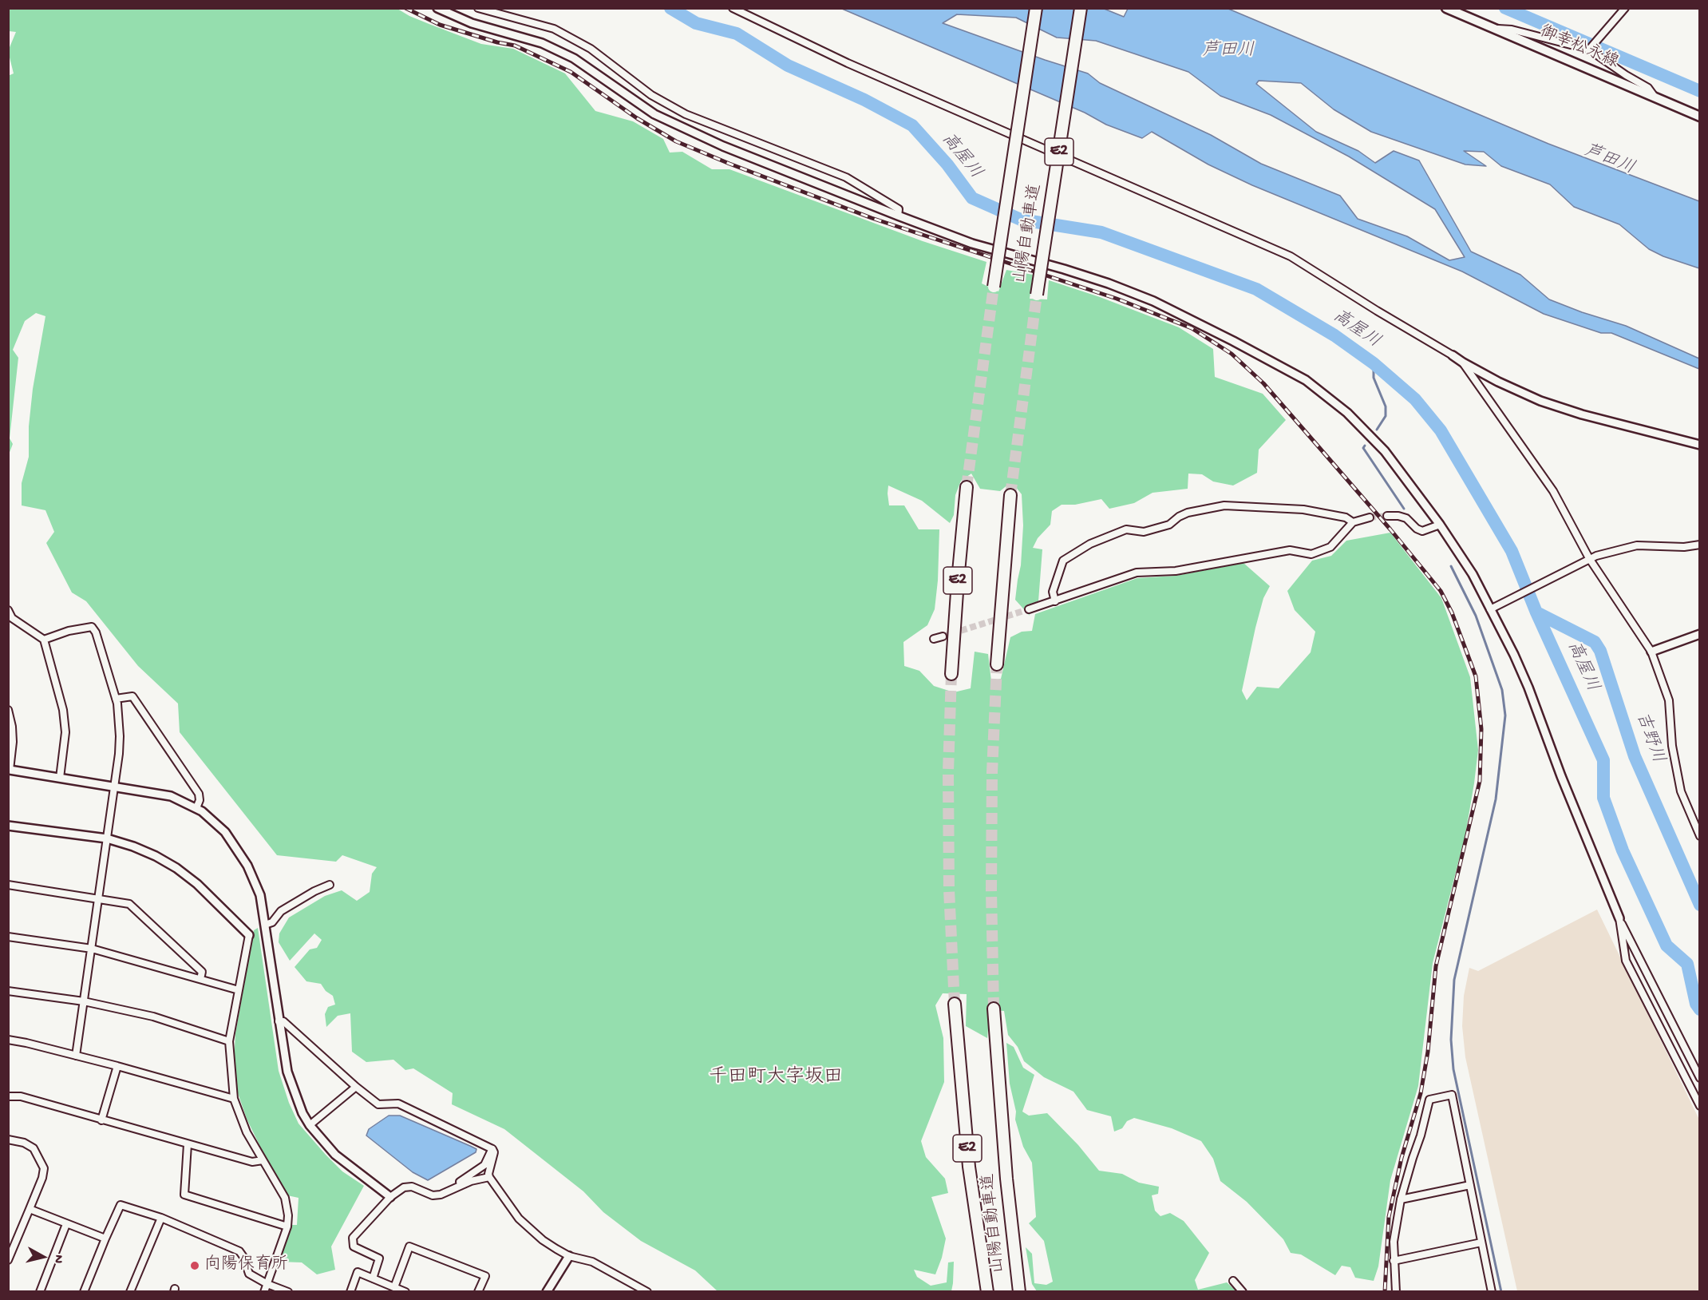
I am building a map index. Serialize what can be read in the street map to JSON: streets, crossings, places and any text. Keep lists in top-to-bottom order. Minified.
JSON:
{"streets":{"highway":["E2","山陽自動車道"],"main road":["御幸松永線"]},"districts":["千田町大字坂田"],"water":["芦田川","高屋川","吉野川"],"places":["向陽保育所"],"north":"right"}
